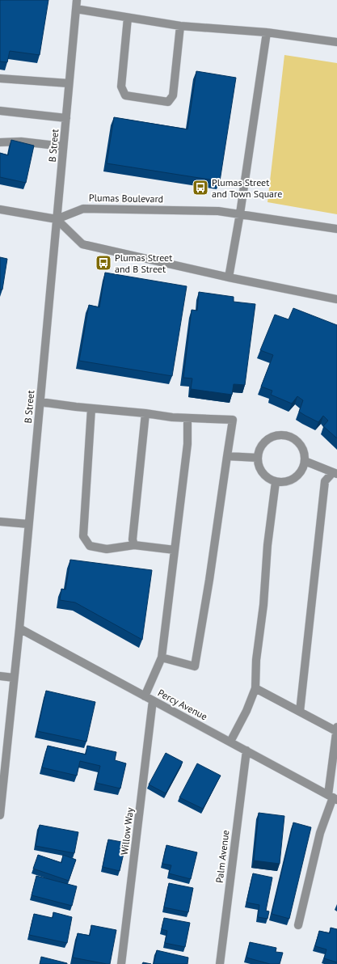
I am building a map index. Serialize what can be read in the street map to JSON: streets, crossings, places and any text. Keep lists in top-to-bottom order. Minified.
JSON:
{"streets":{"street":["B Street","Plumas Boulevard","Percy Avenue","Willow Way","Palm Avenue"]},"crossings":[["B Street","Plumas Boulevard"],["B Street","Percy Avenue"],["Percy Avenue","Willow Way"],["Percy Avenue","Palm Avenue"]],"places":{"bus stop":["Plumas Street and Town Square","Plumas Street and B Street"]}}
